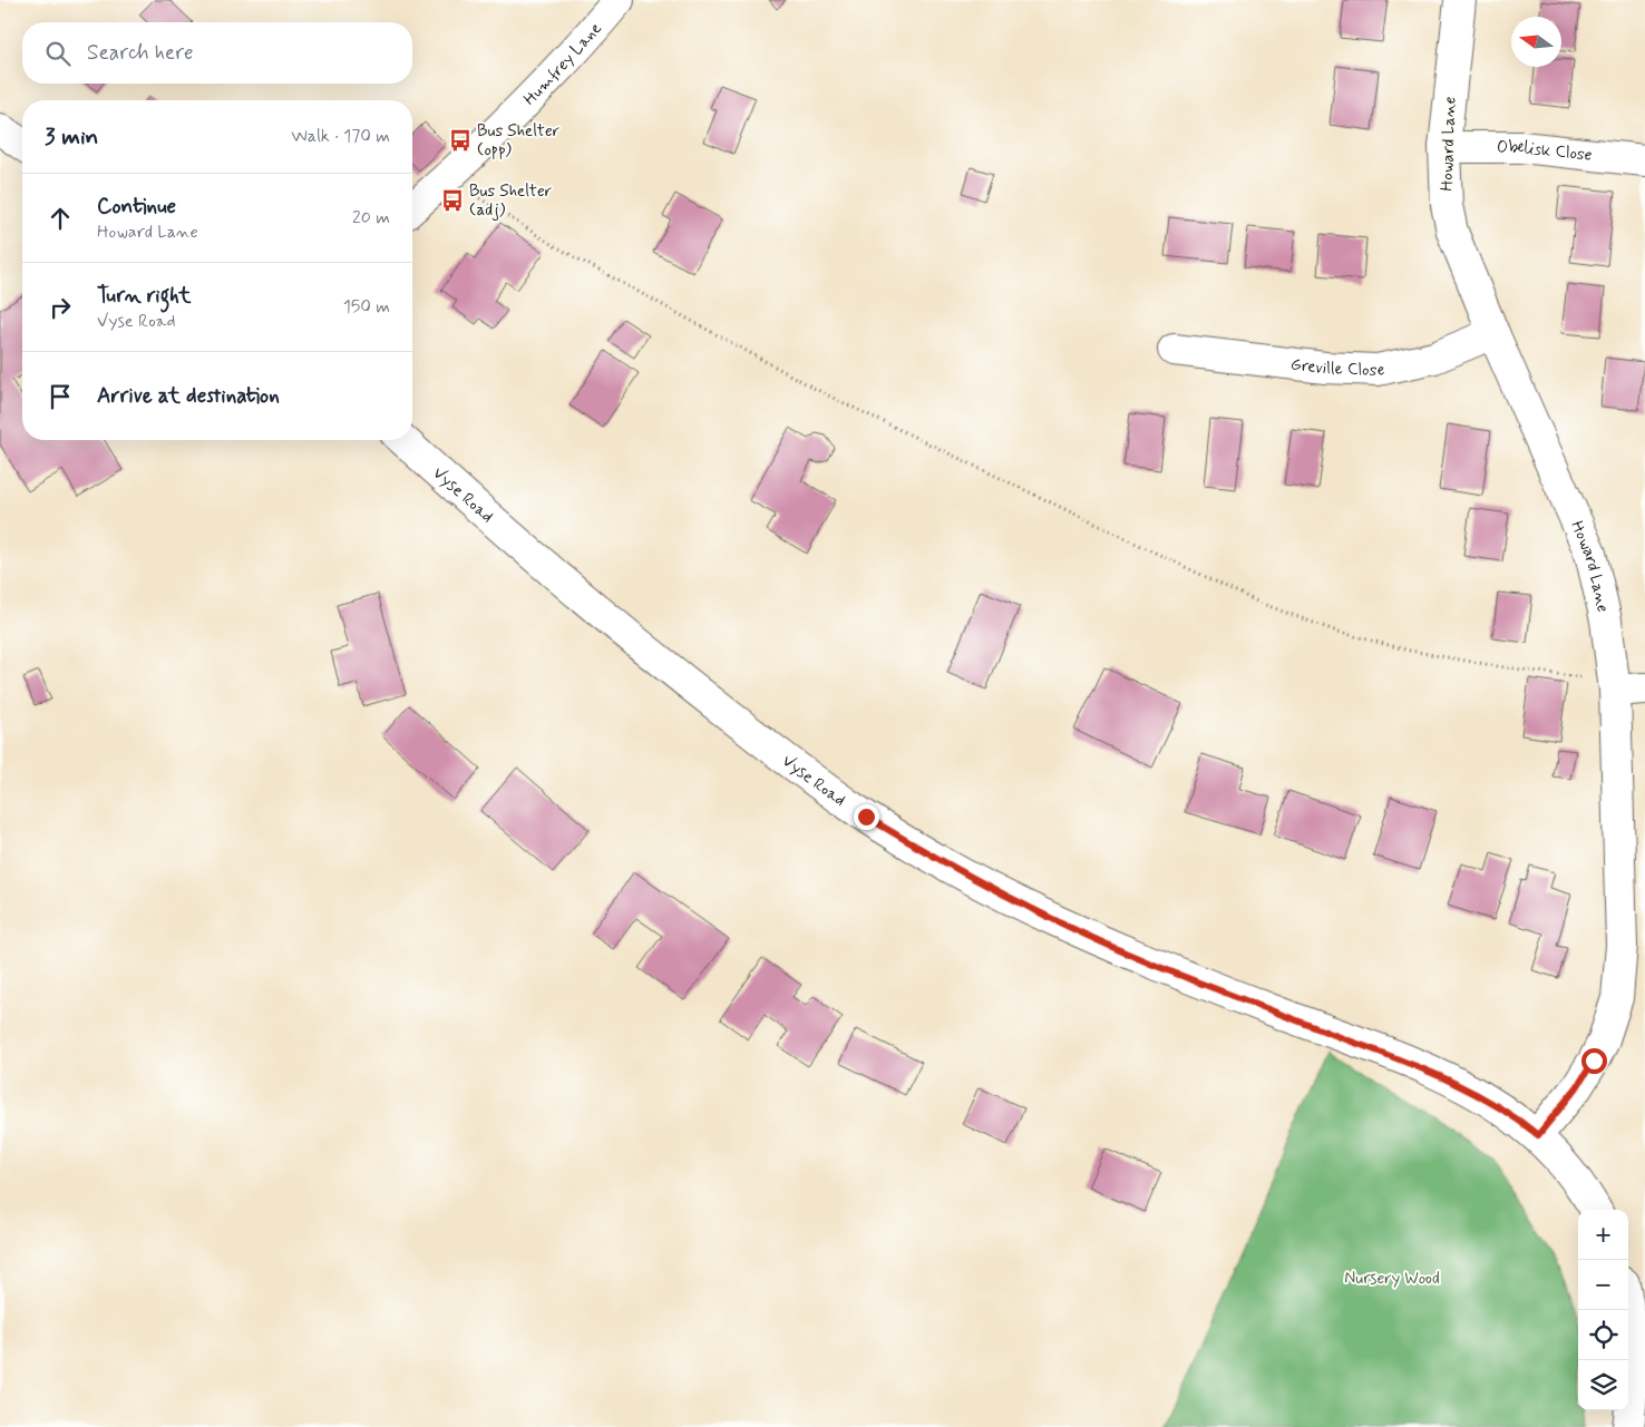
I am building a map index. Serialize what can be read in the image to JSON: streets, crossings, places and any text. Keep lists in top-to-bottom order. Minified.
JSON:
{"streets":{"street":["Humfrey Lane","Howard Lane","Obelisk Close","Greville Close","Vyse Road"]},"crossings":[["Howard Lane","Obelisk Close"],["Howard Lane","Greville Close"],["Howard Lane","Vyse Road"]],"parks":["Nursery Wood"],"places":{"bus stop":["Bus Shelter (opp)","Bus Shelter (adj)"]},"north":"left","page":{"search":"Search here","heading":["3 min","Walk · 170 m"],"list":[["Continue","Howard Lane","20 m"],["Turn right","Vyse Road","150 m"],"Arrive at destination"],"map_buttons":["+","−"]}}
